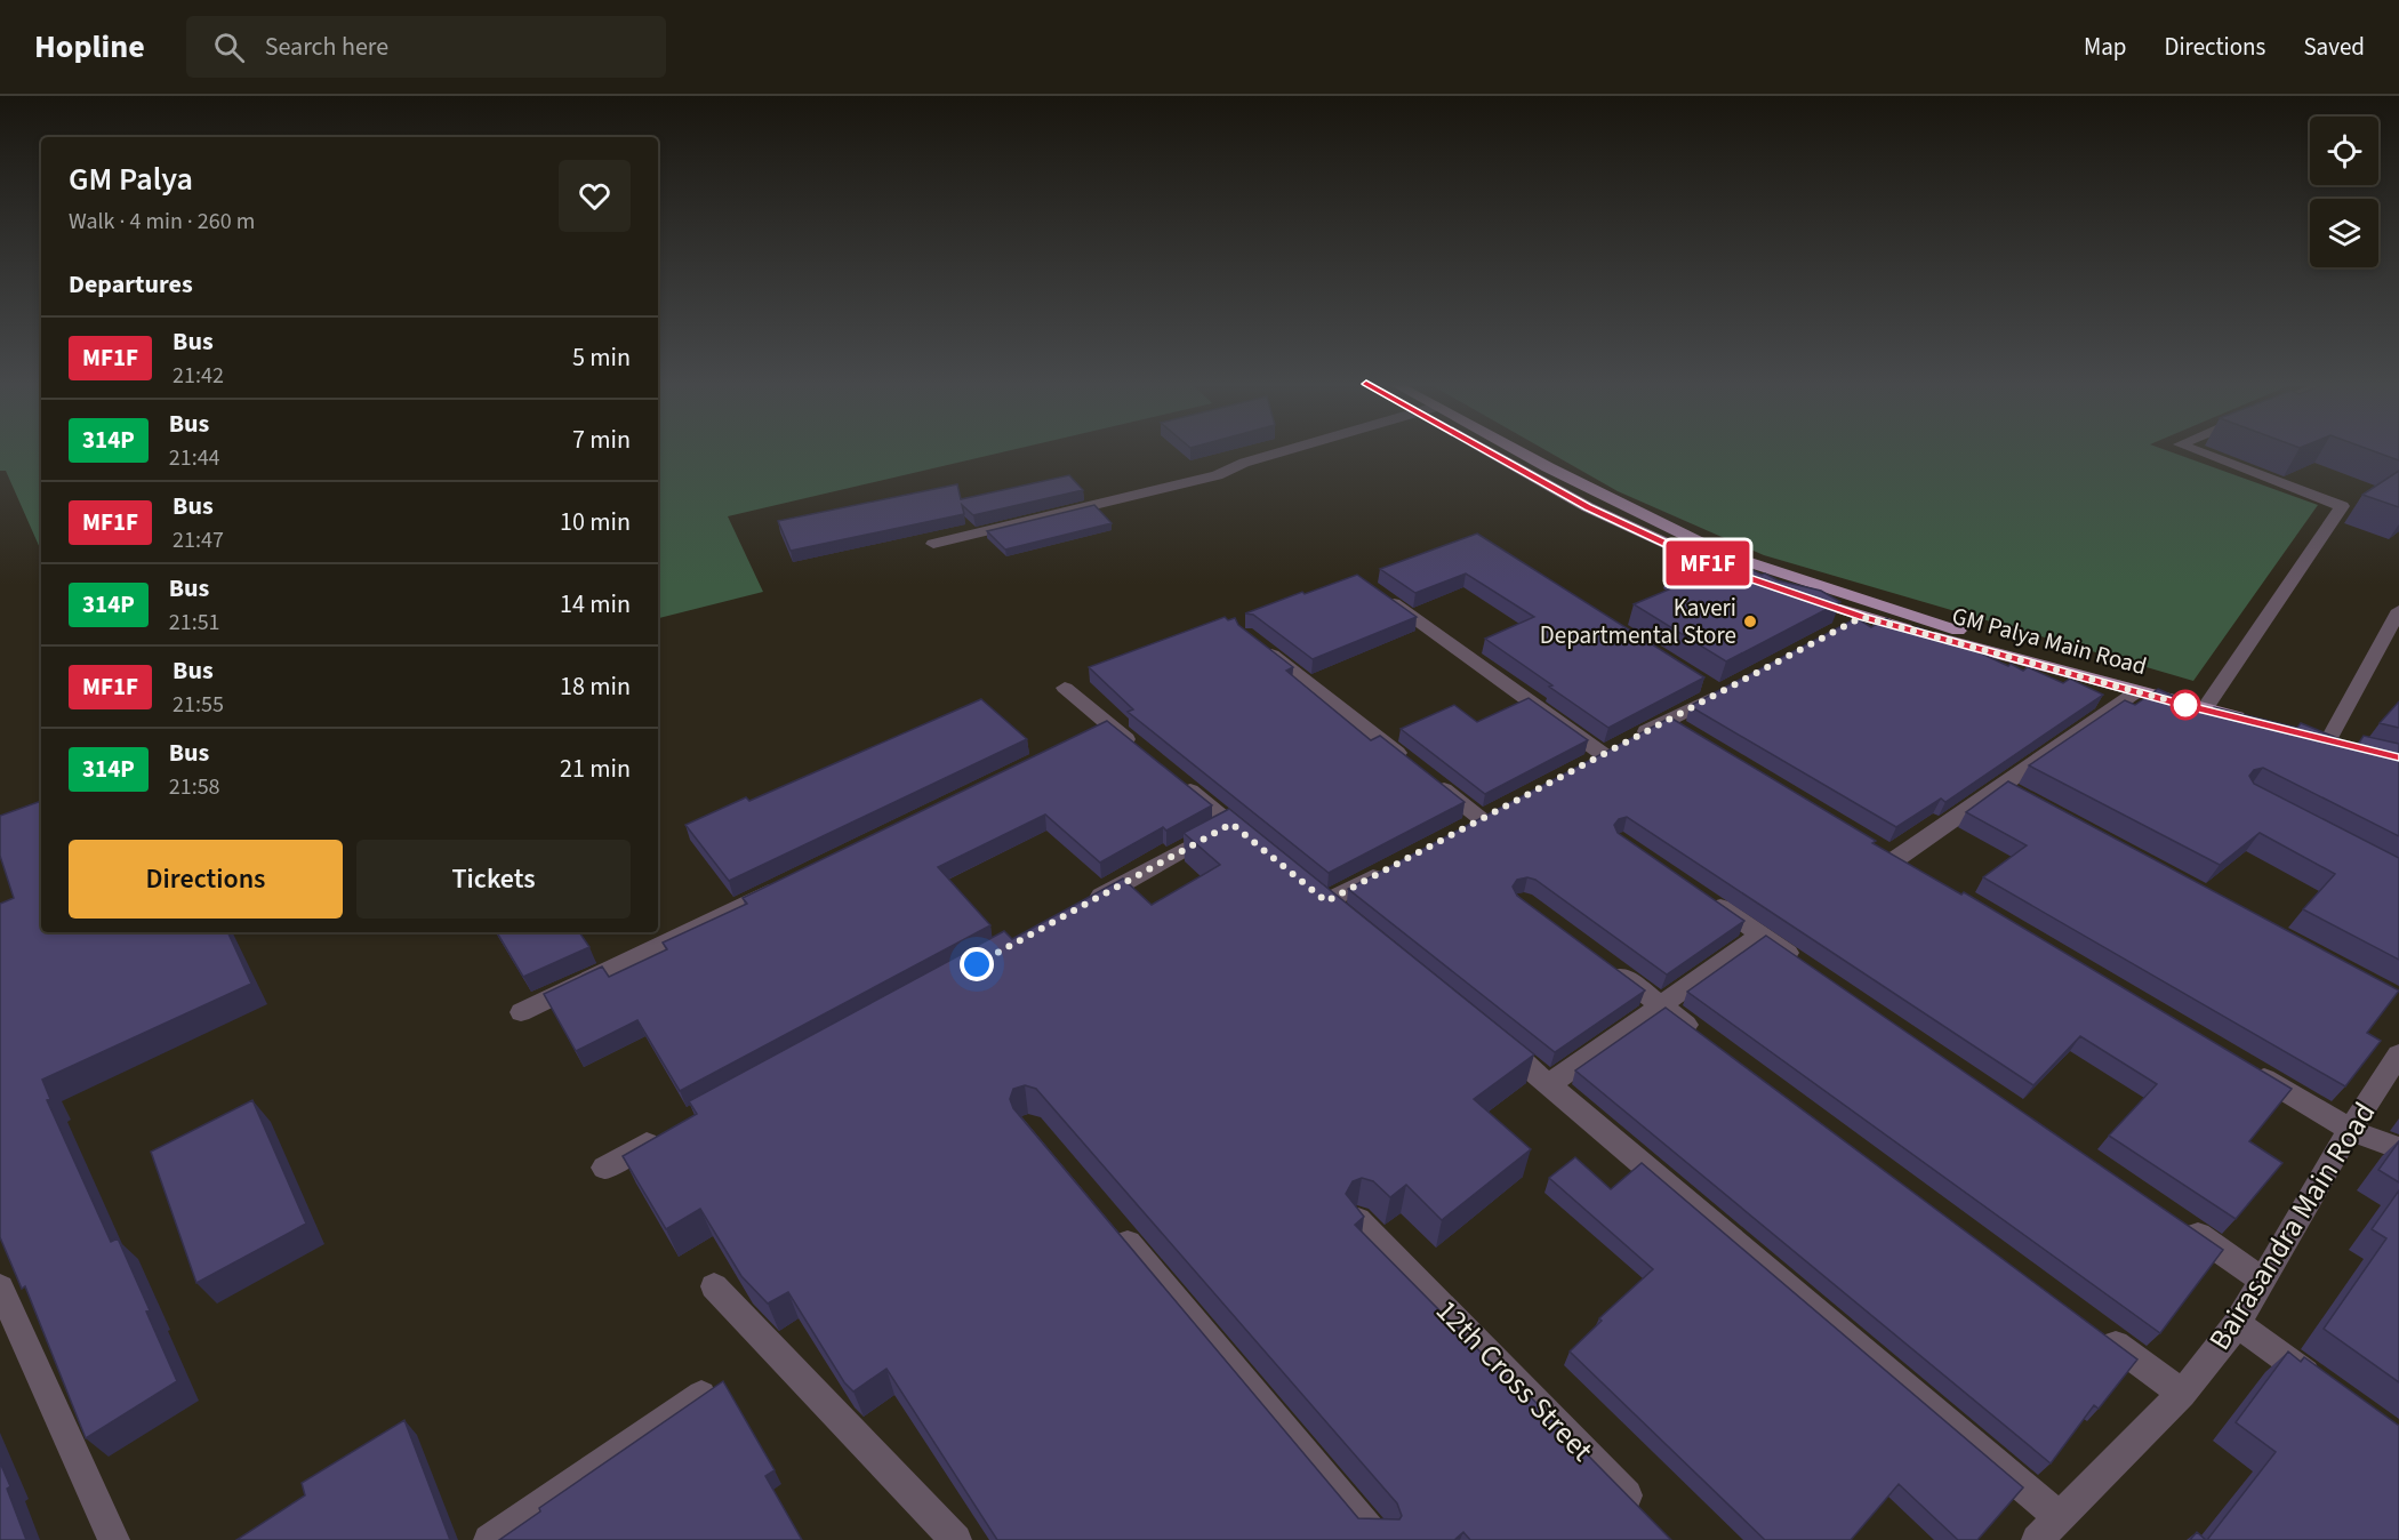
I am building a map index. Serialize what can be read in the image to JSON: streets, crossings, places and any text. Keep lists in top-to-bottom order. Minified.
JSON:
{"streets":{"main road":["GM Palya Main Road"],"street":["Bairasandra Main Road","12th Cross Street"]},"places":["Kaveri Departmental Store"],"lines":["bus line MF1F"],"page":{"header":"Hopline","search":"Search here","nav":["Map","Directions","Saved"],"on_map":"MF1F","heading":[["GM Palya","Walk · 4 min · 260 m"],"Departures"],"list":[{"mark":"MF1F","name":"Bus","note":"21:42","value":"5 min"},{"mark":"314P","name":"Bus","note":"21:44","value":"7 min"},{"mark":"MF1F","name":"Bus","note":"21:47","value":"10 min"},{"mark":"314P","name":"Bus","note":"21:51","value":"14 min"},{"mark":"MF1F","name":"Bus","note":"21:55","value":"18 min"},{"mark":"314P","name":"Bus","note":"21:58","value":"21 min"}],"buttons":["Directions","Tickets"]}}
